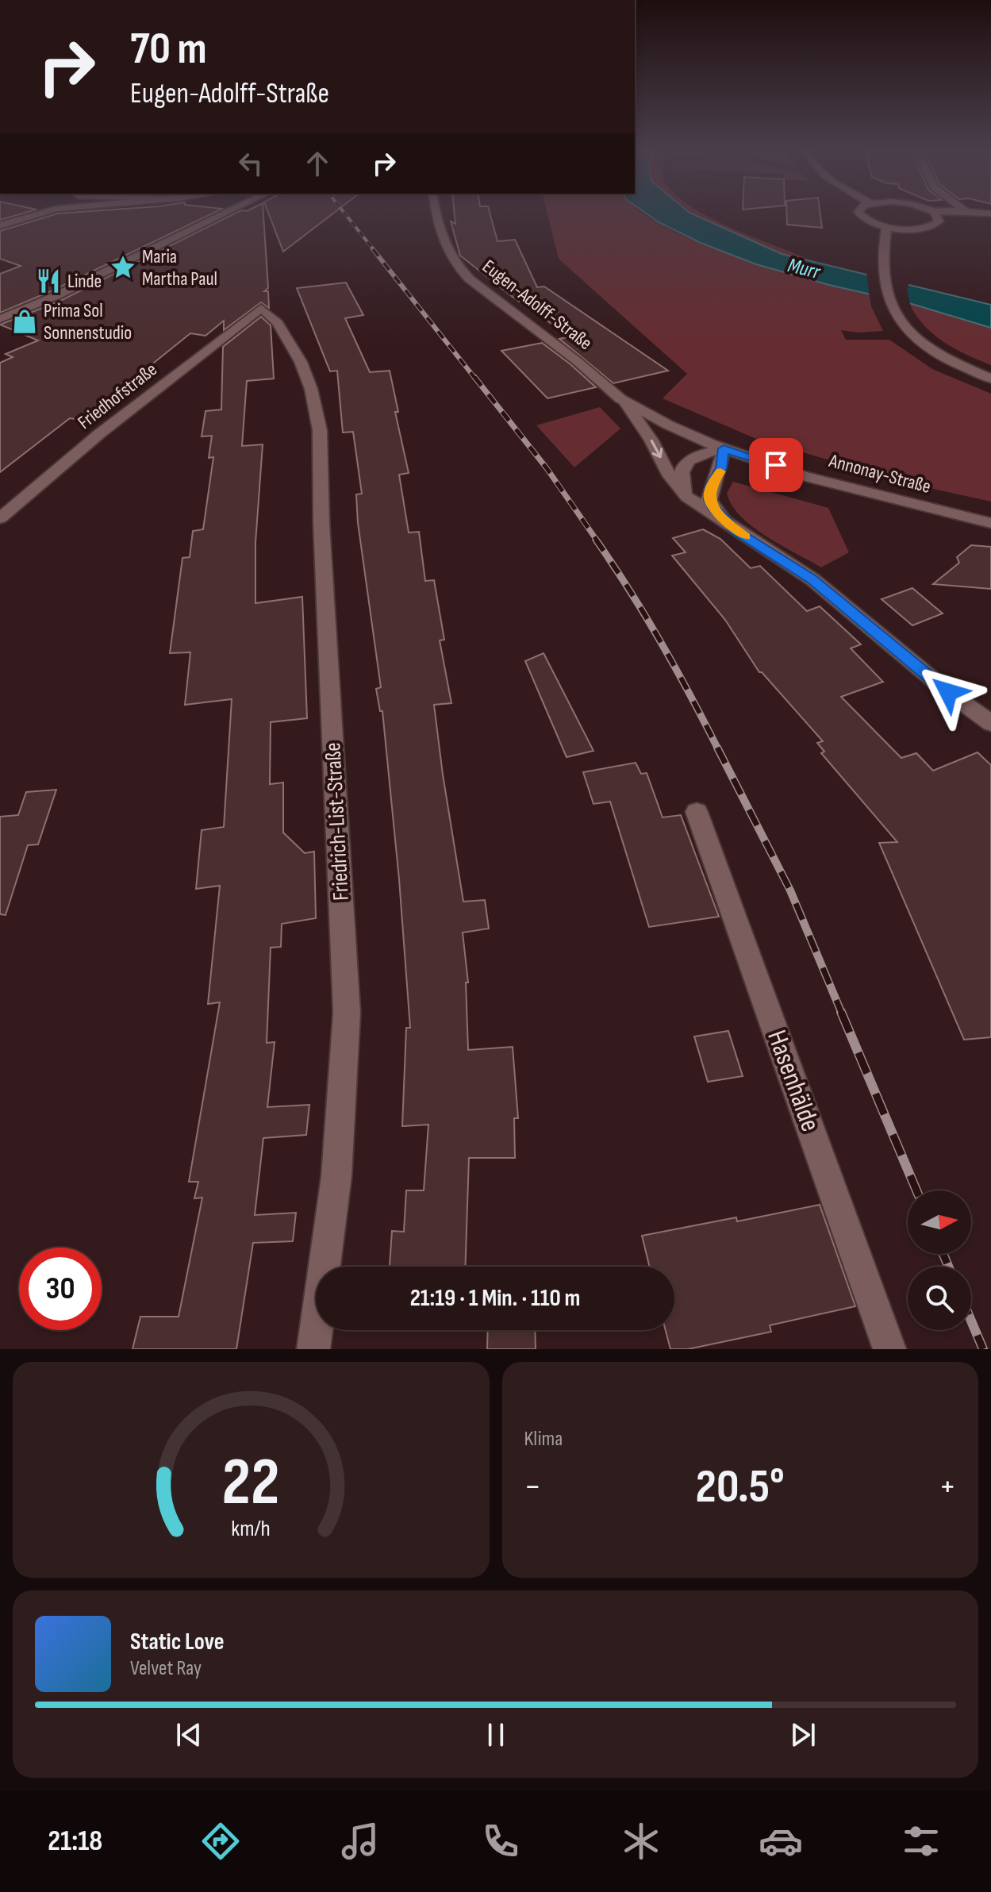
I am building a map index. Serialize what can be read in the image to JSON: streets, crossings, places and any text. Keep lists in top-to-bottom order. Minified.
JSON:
{"streets":{"street":["Eugen-Adolff-Straße","Friedhofstraße","Annonay-Straße","Friedrich-List-Straße","Hasenhälde"]},"crossings":[["Eugen-Adolff-Straße","Annonay-Straße"],["Friedhofstraße","Friedrich-List-Straße"]],"water":["Murr"],"places":{"place":["Maria Martha Paul"],"restaurant":["Linde"],"shop":["Prima Sol Sonnenstudio"]},"north":"right","page":{"turn":["70 m","Eugen-Adolff-Straße"],"limit":"30","trip":"21:19 · 1 Min. · 110 m","tile":"Klima","heat":["−","20.5°","+"],"song":["Static Love","Velvet Ray"],"tabs":"21:18","gauge":["22","km/h"]}}
